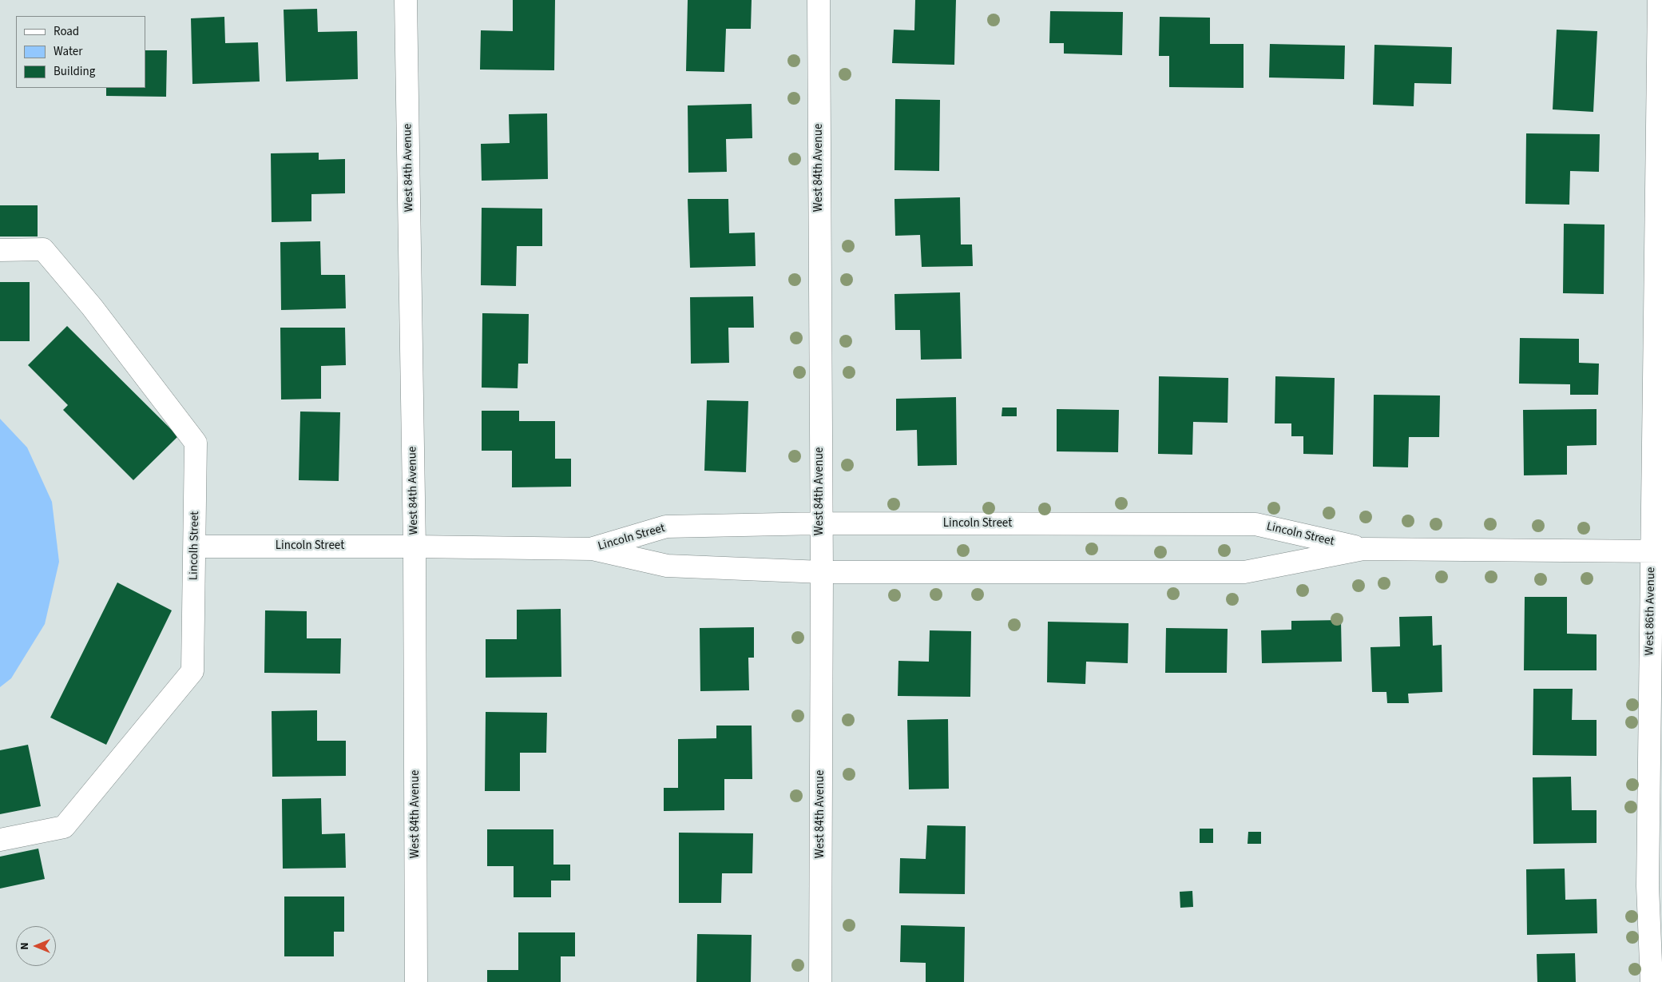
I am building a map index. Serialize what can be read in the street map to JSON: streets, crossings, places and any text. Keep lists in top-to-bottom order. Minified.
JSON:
{"streets":{"street":["West 84th Avenue","Lincoln Street","Lincolh Street","West 86th Avenue"]},"crossings":[["West 84th Avenue","Lincoln Street"],["Lincoln Street","Lincolh Street"],["Lincoln Street","West 86th Avenue"]],"legend":["Road","Water","Building"],"north":"left"}
